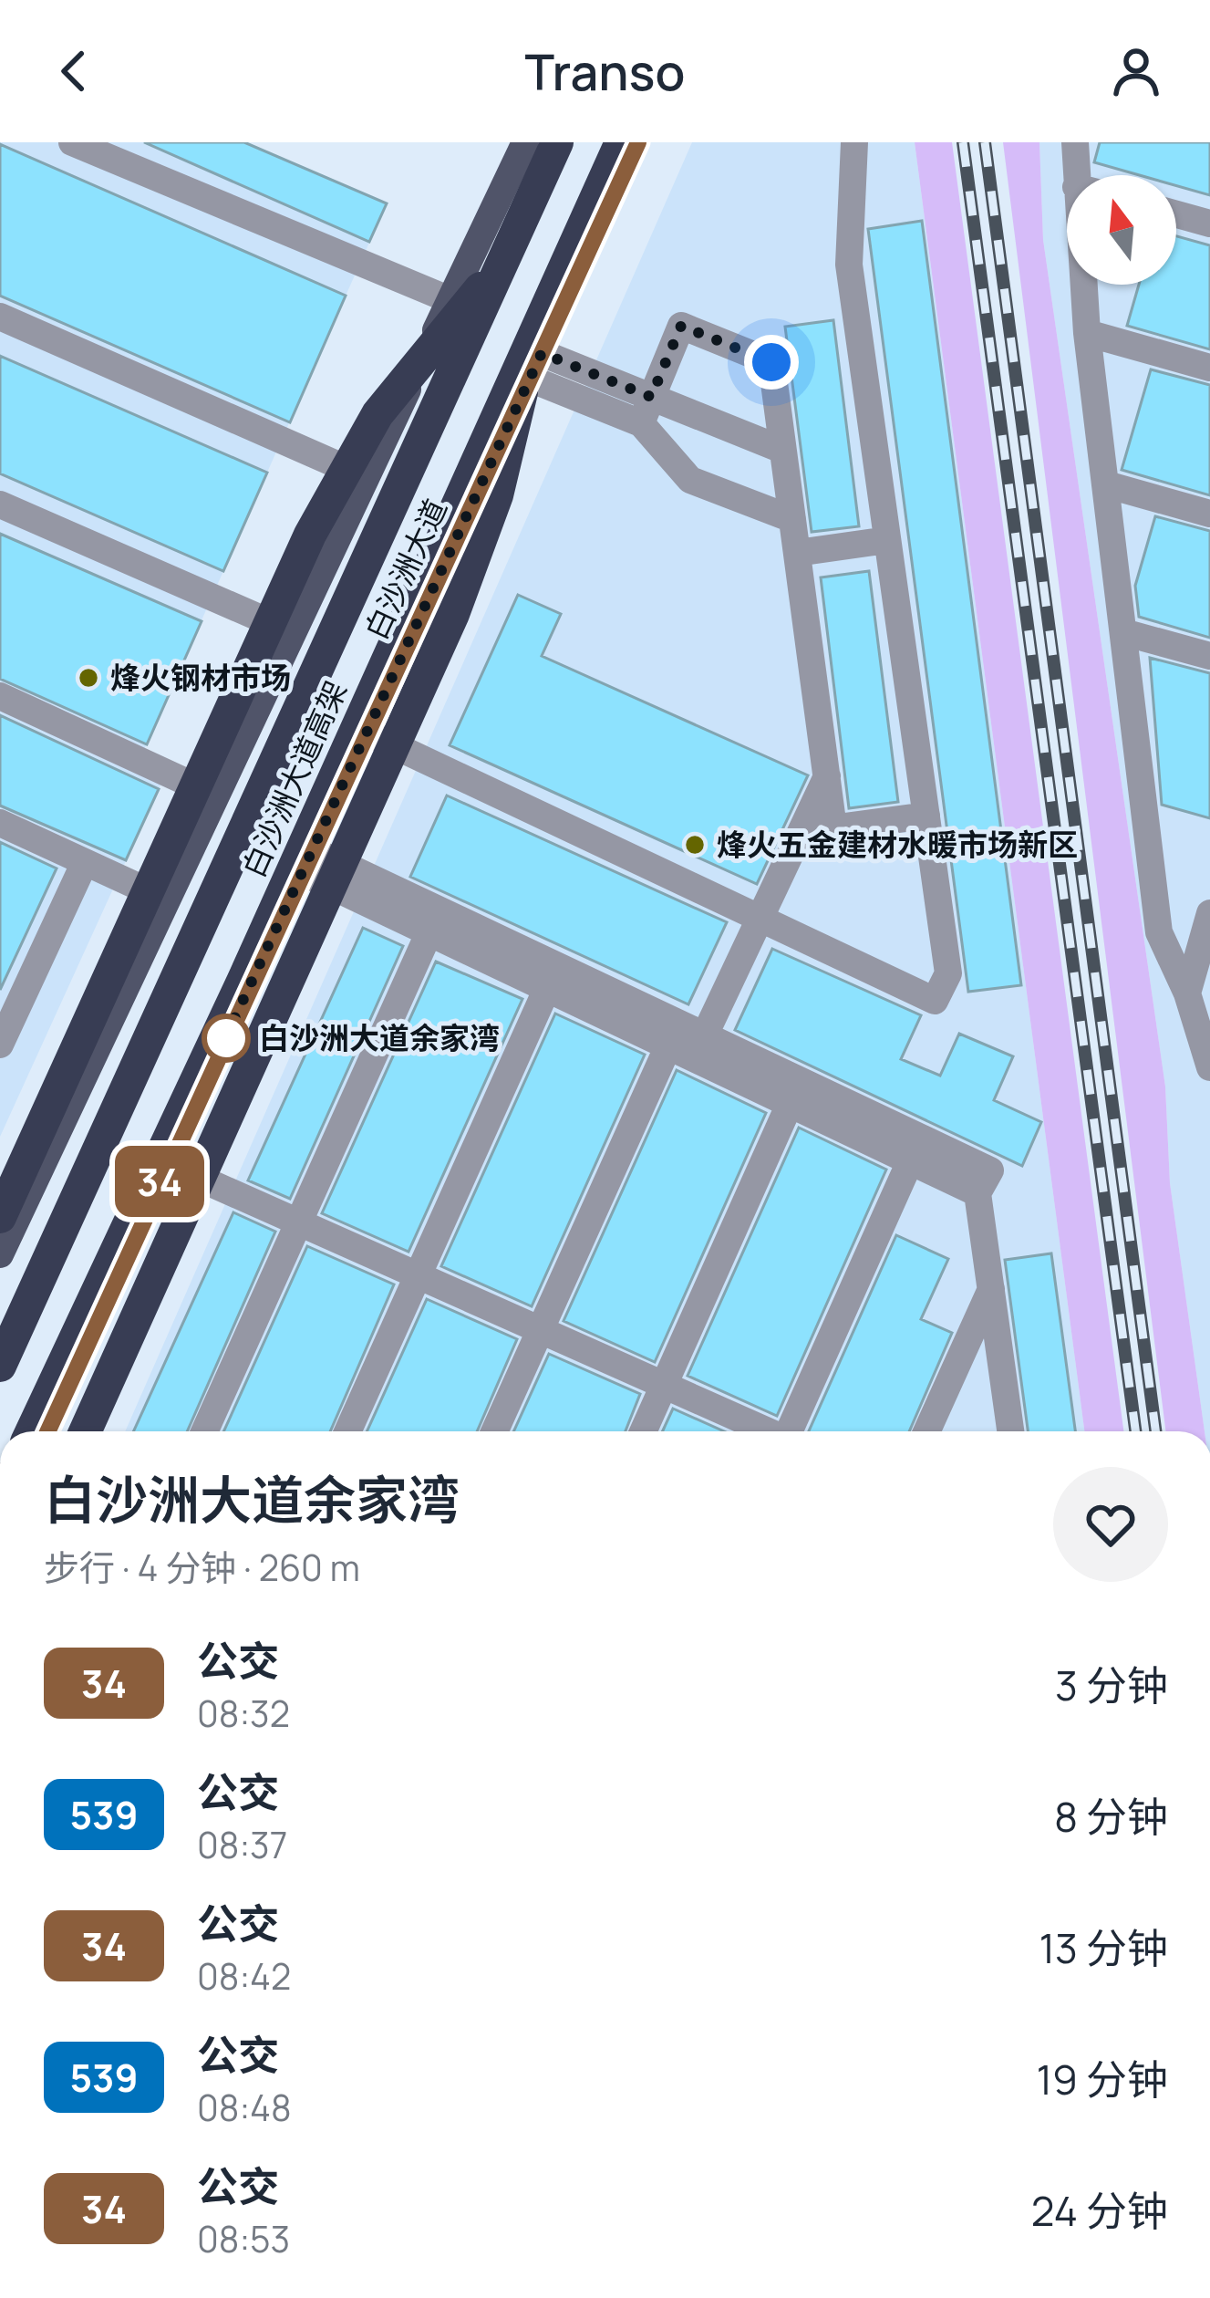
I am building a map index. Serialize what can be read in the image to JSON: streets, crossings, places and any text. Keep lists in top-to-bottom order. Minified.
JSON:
{"streets":{"highway":["白沙洲大道高架"],"main road":["白沙洲大道"]},"crossings":[["白沙洲大道","白沙洲大道高架"]],"places":["烽火钢材市场","烽火五金建材水暖市场新区","白沙洲大道余家湾"],"lines":["bus line 34"],"north":"top","page":{"header":"Transo","on_map":"34","heading":["白沙洲大道余家湾","步行 · 4 分钟 · 260 m"],"list":[{"mark":"34","name":"公交","note":"08:32","value":"3 分钟"},{"mark":"539","name":"公交","note":"08:37","value":"8 分钟"},{"mark":"34","name":"公交","note":"08:42","value":"13 分钟"},{"mark":"539","name":"公交","note":"08:48","value":"19 分钟"},{"mark":"34","name":"公交","note":"08:53","value":"24 分钟"}]}}
